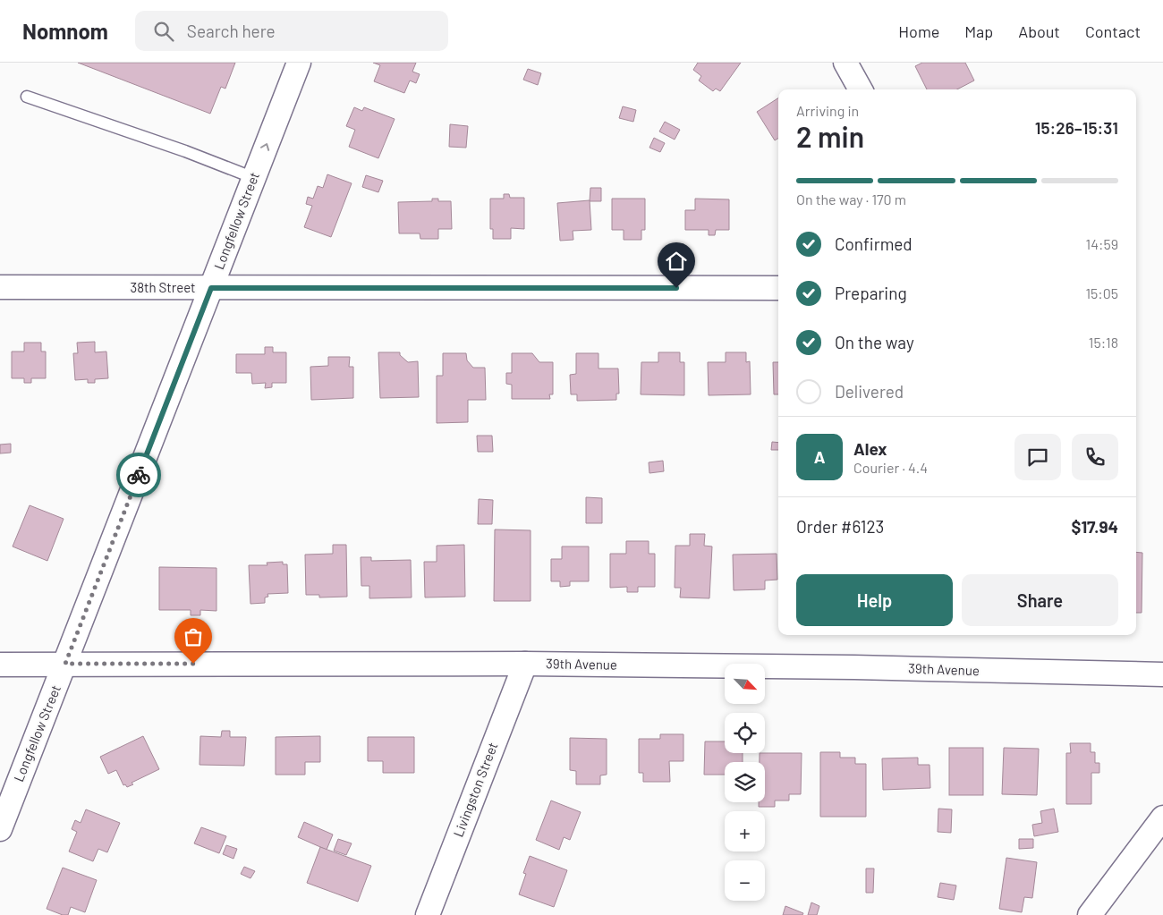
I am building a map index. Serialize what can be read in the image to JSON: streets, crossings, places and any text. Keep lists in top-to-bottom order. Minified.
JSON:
{"streets":{"street":["Longfellow Street","38th Street","39th Avenue","Livingston Street"]},"crossings":[["Longfellow Street","38th Street"],["Longfellow Street","39th Avenue"],["39th Avenue","Livingston Street"]],"north":"bottom right","page":{"header":"Nomnom","search":"Search here","nav":["Home","Map","About","Contact"],"heading":["2 min","Arriving in","15:26–15:31"],"panel":["Alex","Courier · 4.4","Order #6123","$17.94"],"bar":"On the way · 170 m","list":[["Confirmed","14:59"],["Preparing","15:05"],["On the way","15:18"],"Delivered"],"round":"A","buttons":["Help","Share"],"map_buttons":["+","−"]}}
